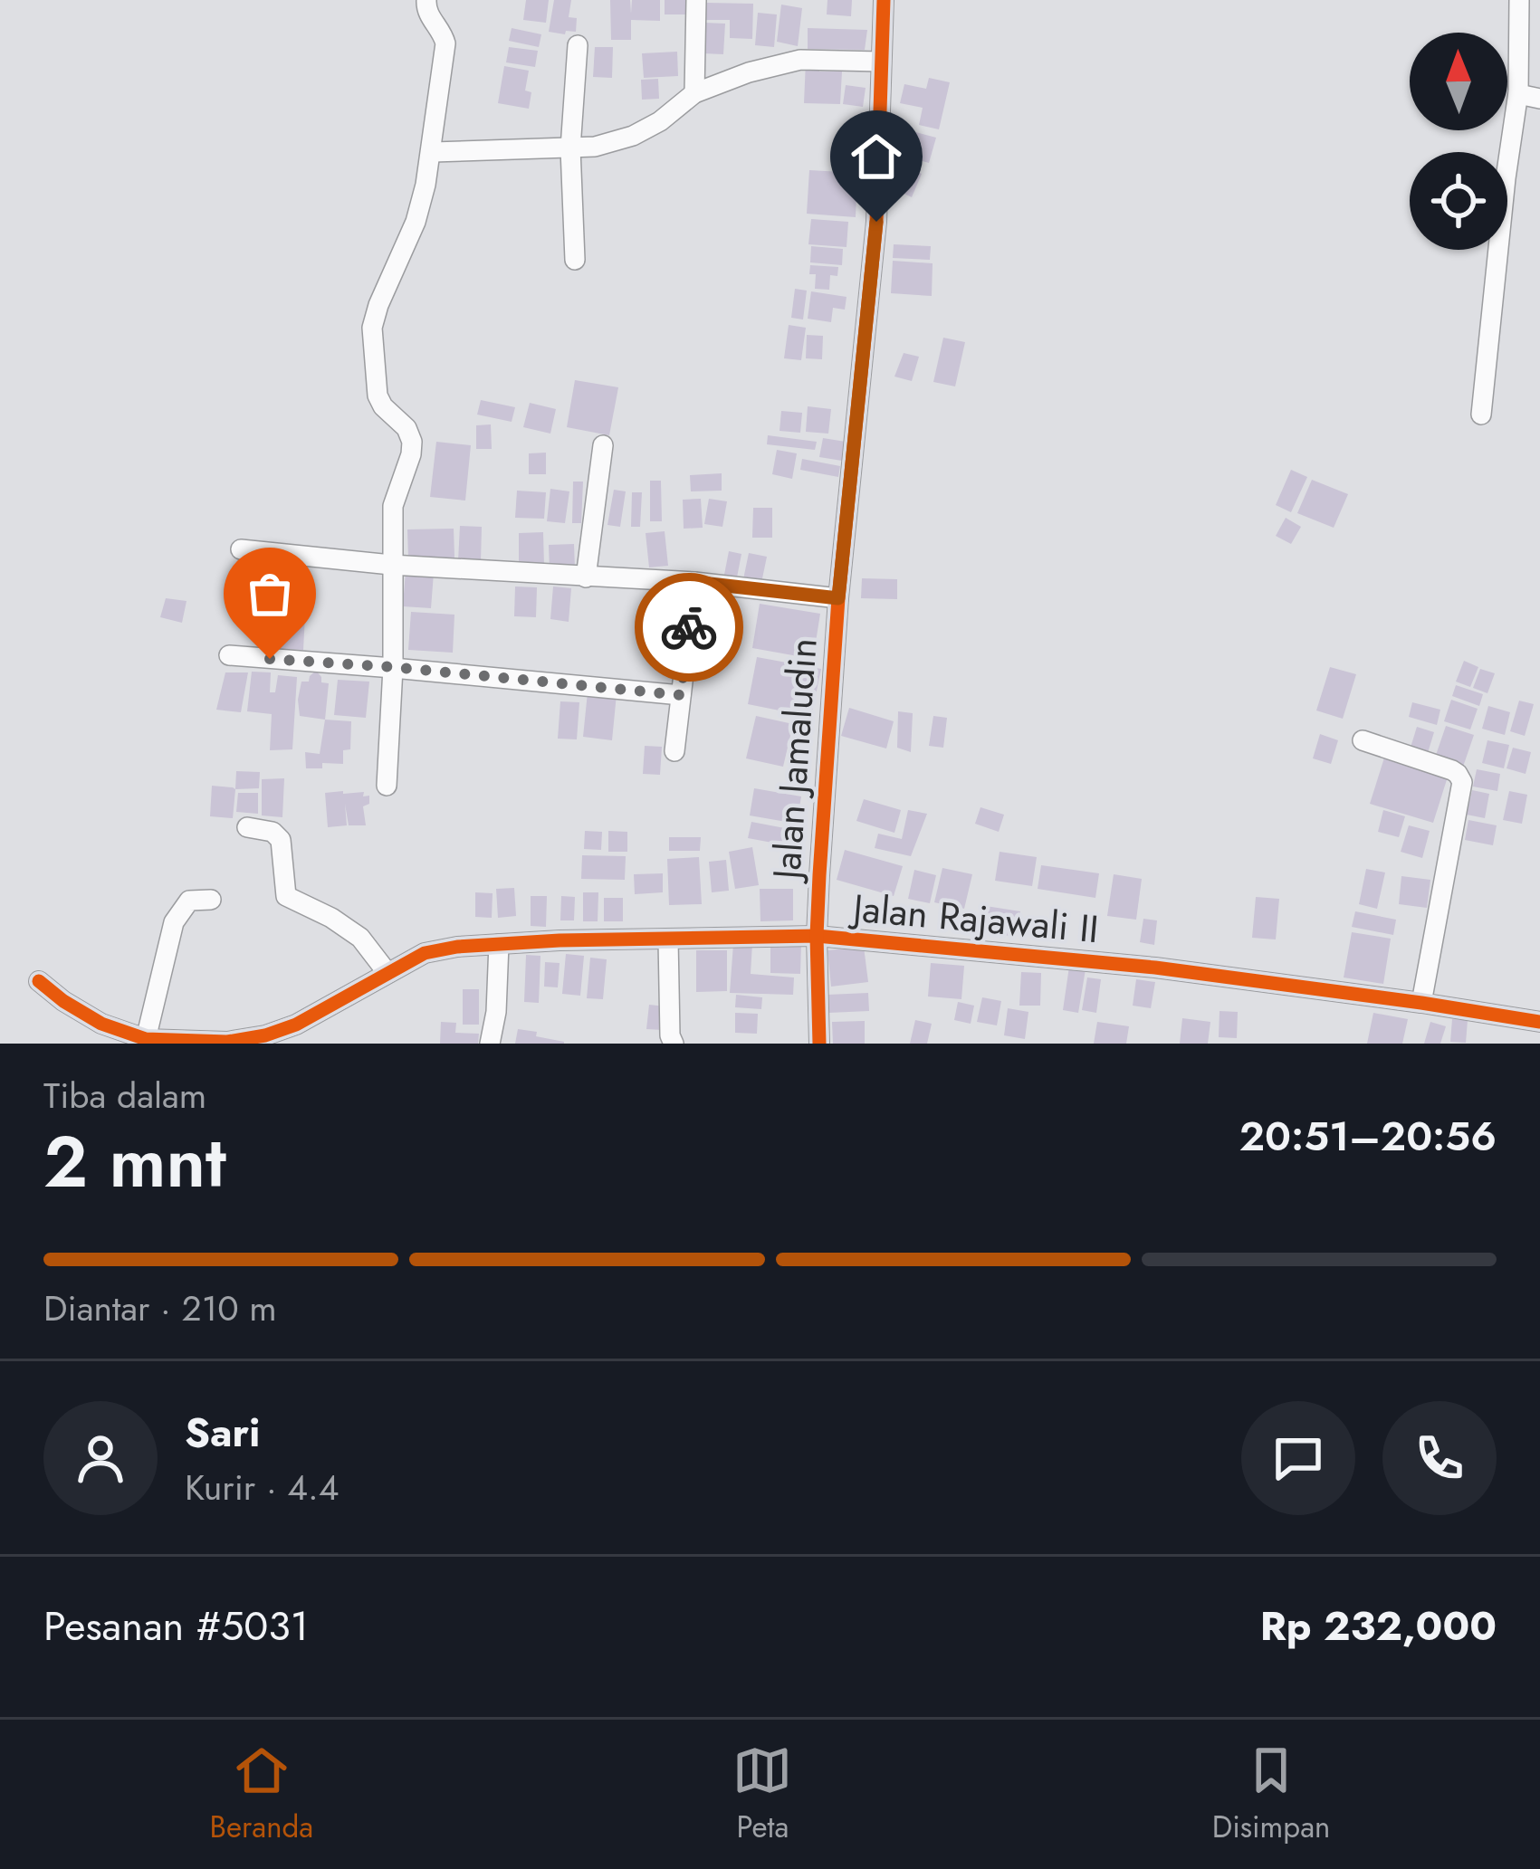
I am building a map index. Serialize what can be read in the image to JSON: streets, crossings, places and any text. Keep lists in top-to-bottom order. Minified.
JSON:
{"streets":{"street":["Jalan Jamaludin","Jalan Rajawali II"]},"crossings":[["Jalan Jamaludin","Jalan Rajawali II"]],"north":"top","page":{"heading":["2 mnt","Tiba dalam","20:51–20:56"],"panel":["Sari","Kurir · 4.4","Pesanan #5031","Rp 232,000"],"bar":"Diantar · 210 m","tabs":["Beranda","Peta","Disimpan"]}}
